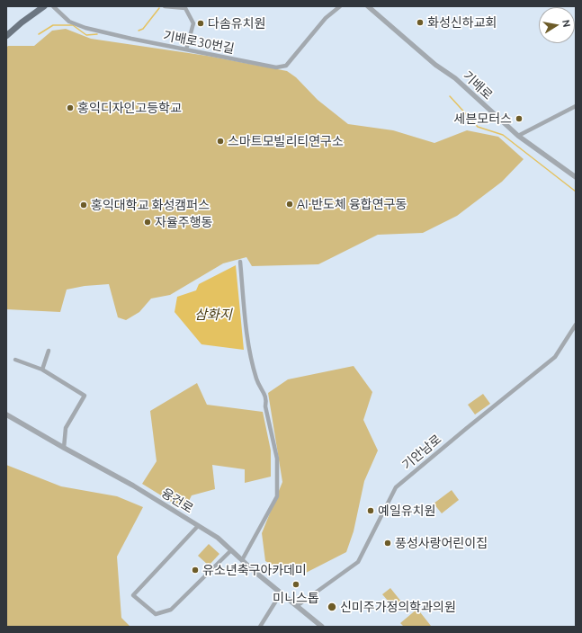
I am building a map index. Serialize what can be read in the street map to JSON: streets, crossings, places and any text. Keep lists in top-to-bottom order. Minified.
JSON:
{"streets":{"street":["기배로30번길","기배로","기안남로","융건로"]},"crossings":[["기안남로","융건로"]],"water":["삼화지"],"places":["화성신하교회","다솜유치원","홍익디자인고등학교","세븐모터스","스마트모빌리티연구소","AI·반도체 융합연구동","홍익대학교 화성캠퍼스","자율주행동","예일유치원","풍성사랑어린이집","유소년축구아카데미","미니스톱","신미주가정의학과의원"],"north":"right"}
